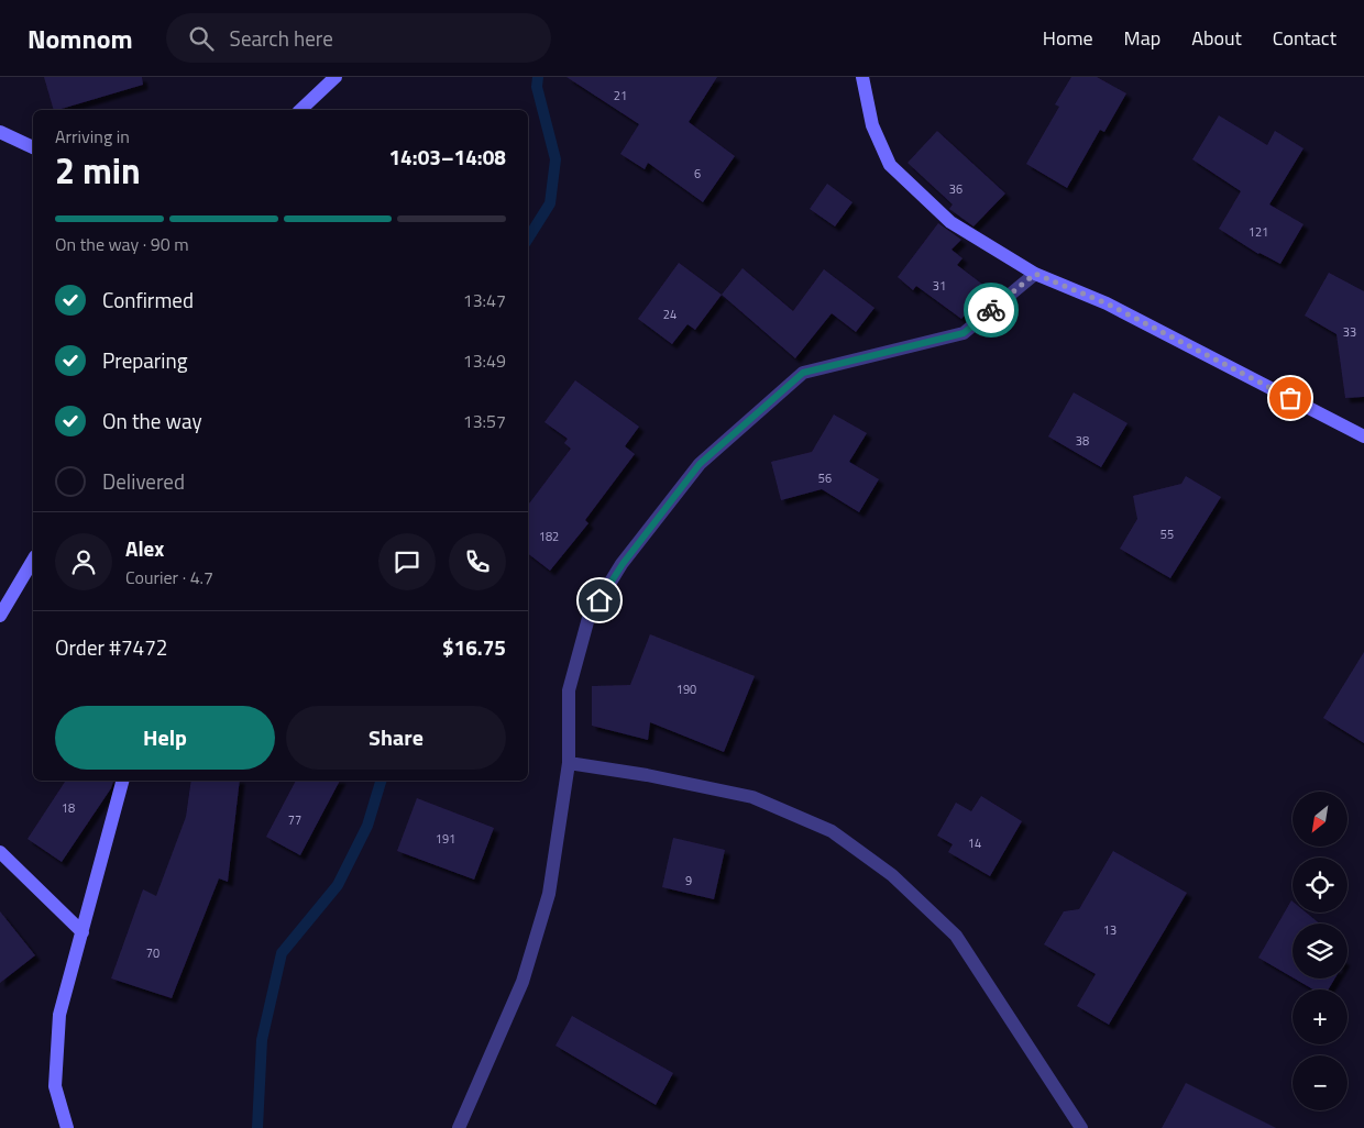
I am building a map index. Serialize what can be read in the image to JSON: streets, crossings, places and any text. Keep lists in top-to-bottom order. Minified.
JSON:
{"house_numbers":["21","6","36","121","31","24","33","38","56","55","182","190","18","77","191","14","9","13","70"],"north":"bottom left","page":{"header":"Nomnom","search":"Search here","nav":["Home","Map","About","Contact"],"heading":["2 min","Arriving in","14:03–14:08"],"panel":["Alex","Courier · 4.7","Order #7472","$16.75"],"bar":"On the way · 90 m","list":[["Confirmed","13:47"],["Preparing","13:49"],["On the way","13:57"],"Delivered"],"buttons":["Help","Share"],"map_buttons":["+","−"]}}
